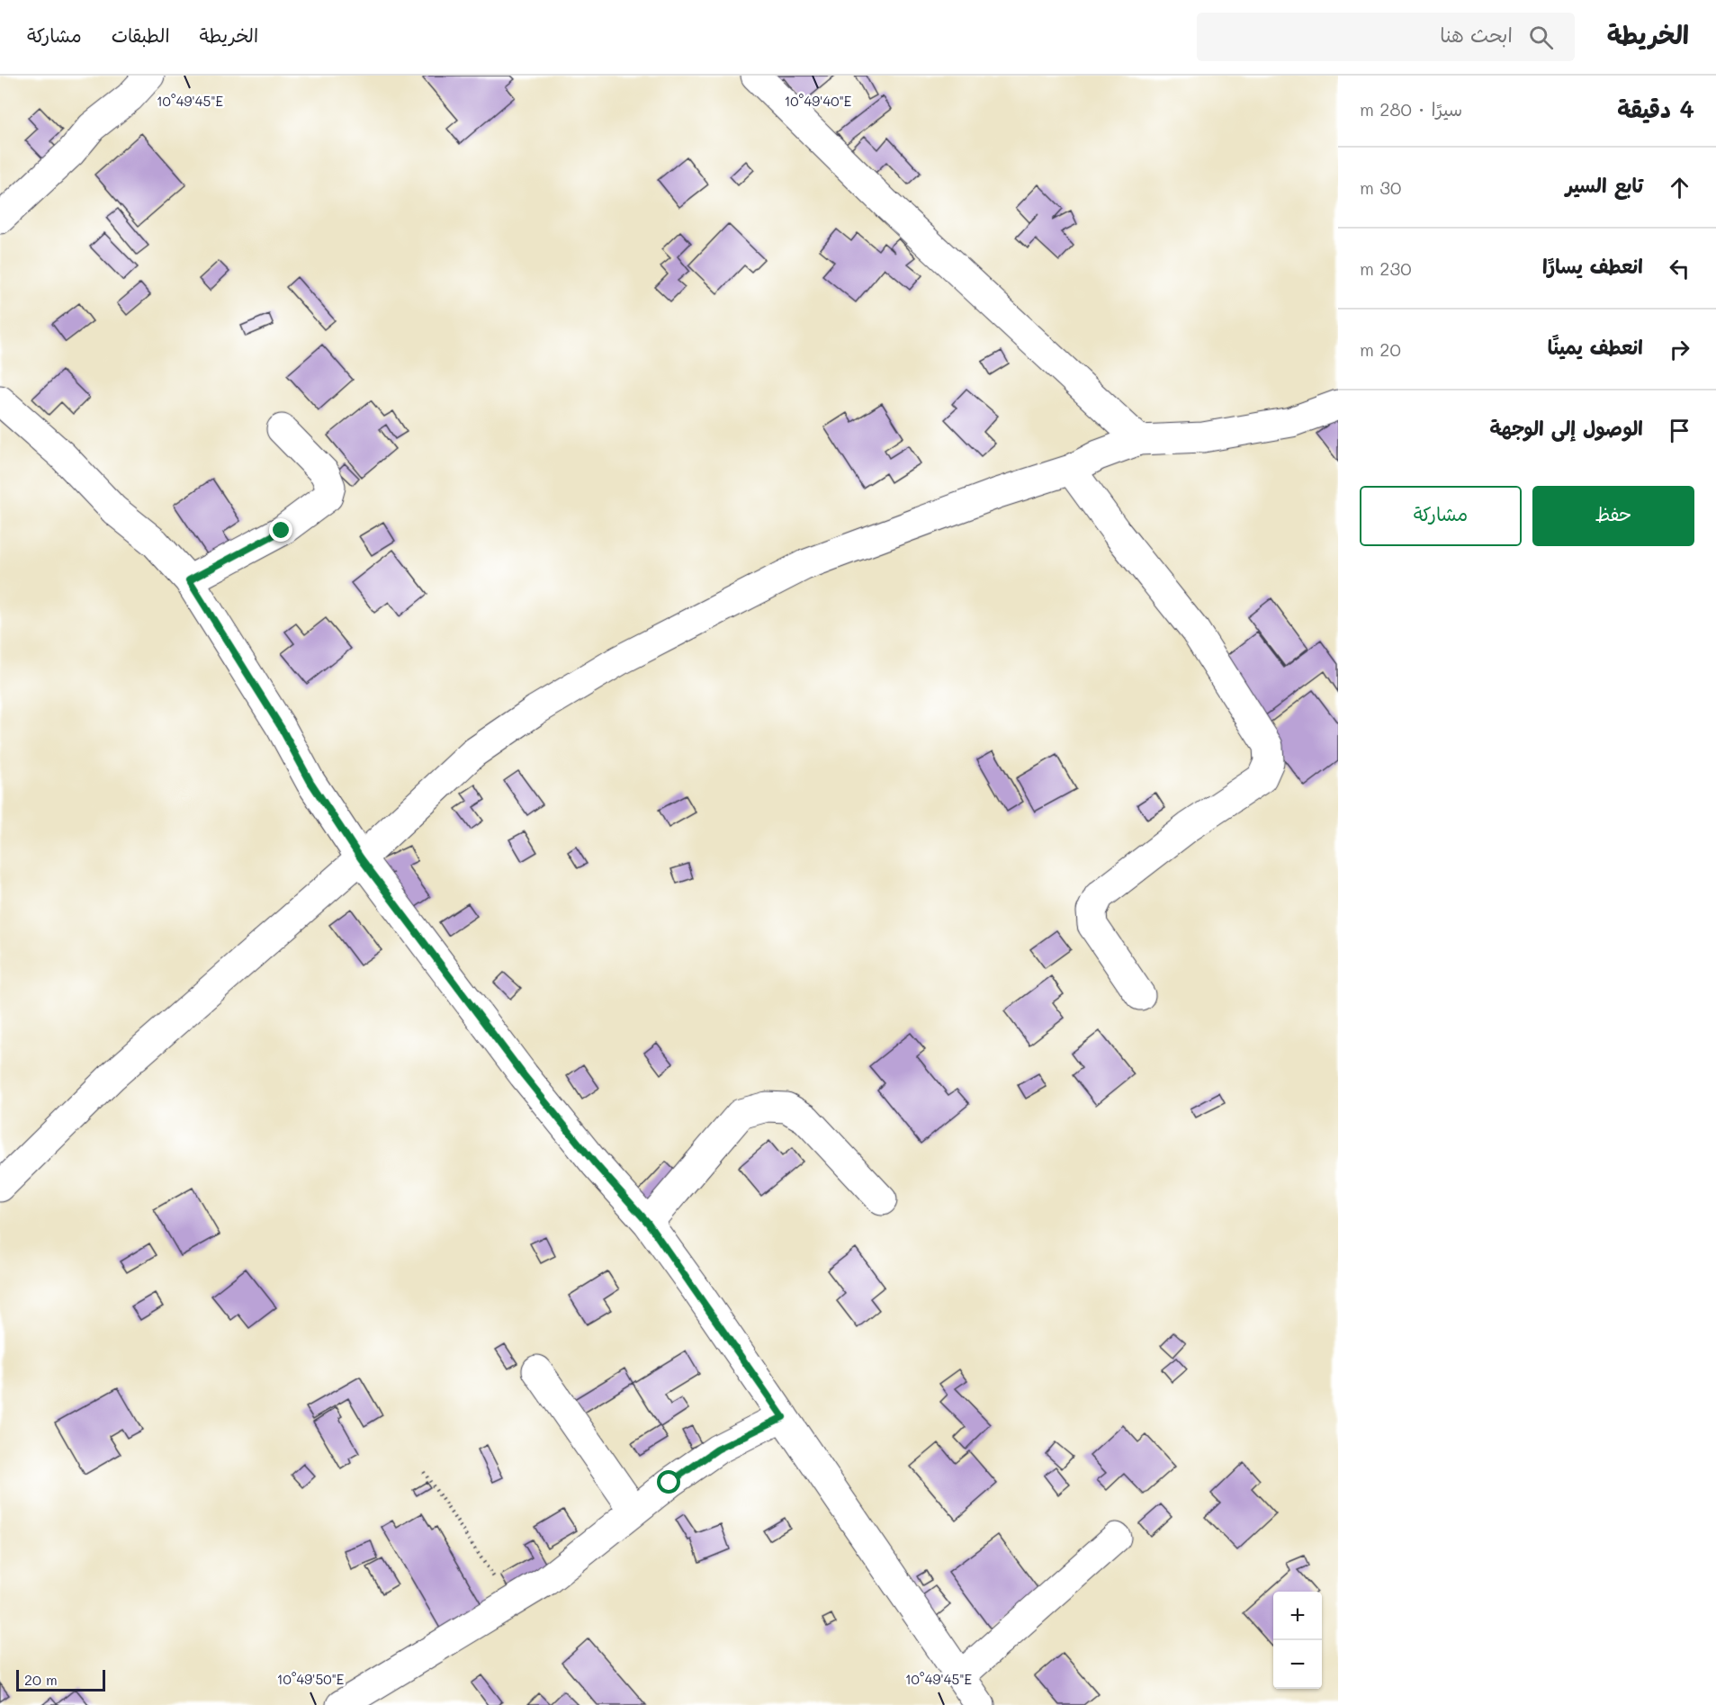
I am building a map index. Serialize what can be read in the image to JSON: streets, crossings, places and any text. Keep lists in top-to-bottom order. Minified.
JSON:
{"scale_bar":"20 m","page":{"header":"الخريطة","search":"ابحث هنا","nav":["الخريطة","الطبقات","مشاركة"],"heading":["4 دقيقة","سيرًا · 280 m"],"list":[["تابع السير","30 m"],["انعطف يسارًا","230 m"],["انعطف يمينًا","20 m"],"الوصول إلى الوجهة"],"buttons":["حفظ","مشاركة"],"map_buttons":["+","−"],"scale":"20 m"},"coordinates":["10°49'45\"E","10°49'40\"E","10°49'50\"E"]}
